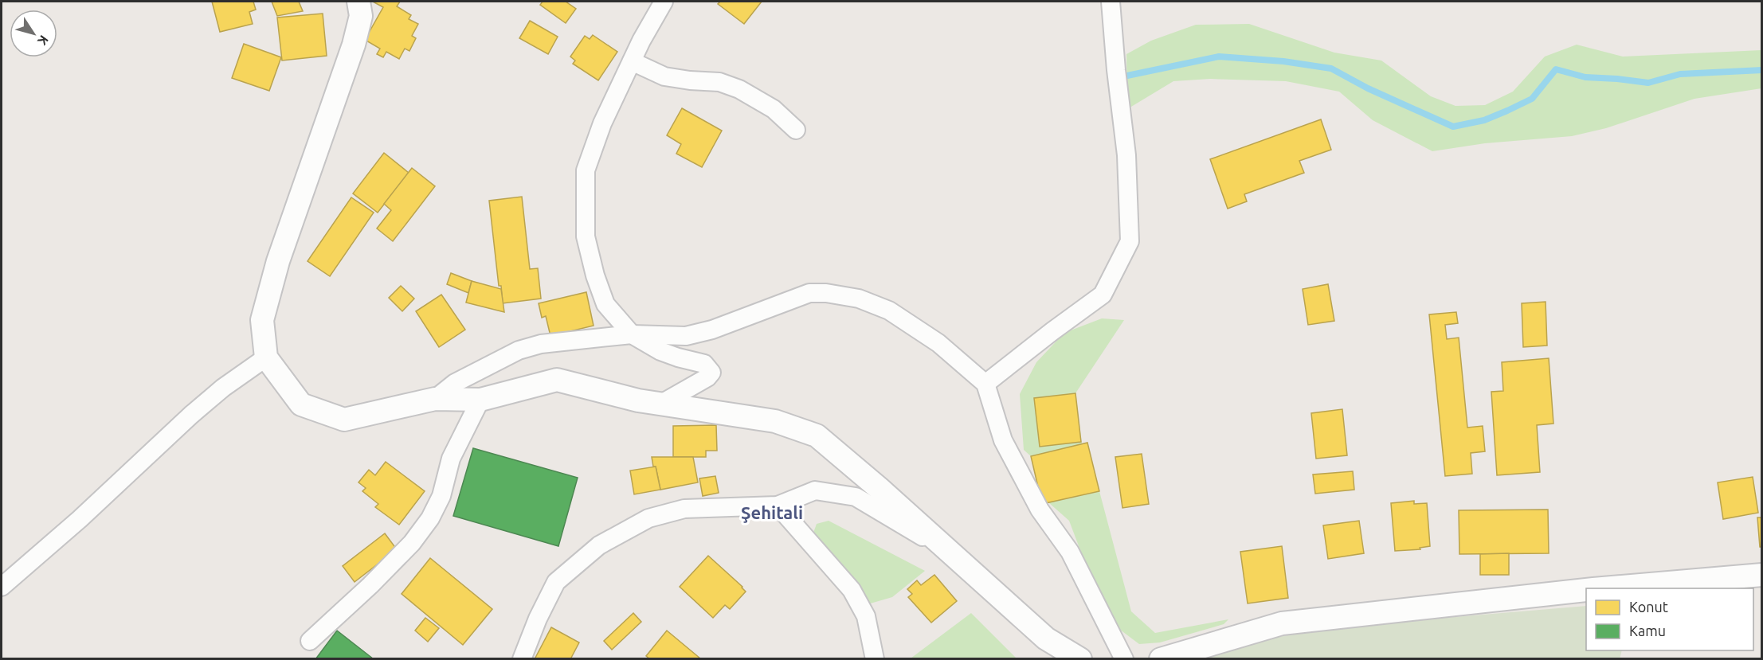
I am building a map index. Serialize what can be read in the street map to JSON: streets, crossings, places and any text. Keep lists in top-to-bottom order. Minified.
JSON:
{"districts":["Şehitali"],"legend":["Konut","Kamu"],"north":"bottom right"}
